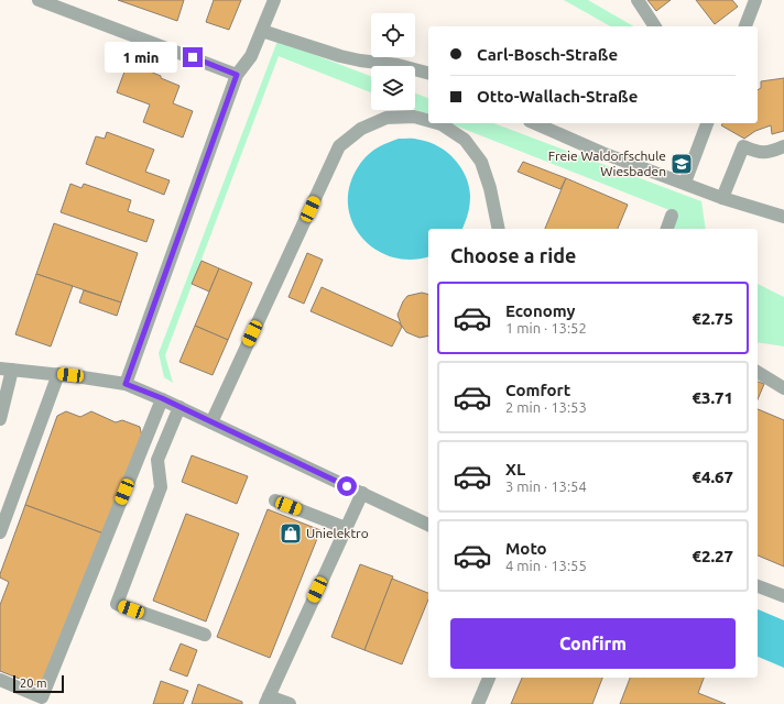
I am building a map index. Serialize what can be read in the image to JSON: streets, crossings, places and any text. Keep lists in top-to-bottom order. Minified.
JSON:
{"places":{"school or university":["Freie Waldorfschule Wiesbaden"],"shop":["Unielektro"]},"scale_bar":"20 m","page":{"banner":["Carl-Bosch-Straße","Otto-Wallach-Straße"],"bubble":"1 min","heading":"Choose a ride","list":[{"name":"Economy","note":"1 min · 13:52","value":"€2.75"},{"name":"Comfort","note":"2 min · 13:53","value":"€3.71"},{"name":"XL","note":"3 min · 13:54","value":"€4.67"},{"name":"Moto","note":"4 min · 13:55","value":"€2.27"}],"buttons":"Confirm","scale":"20 m"}}
